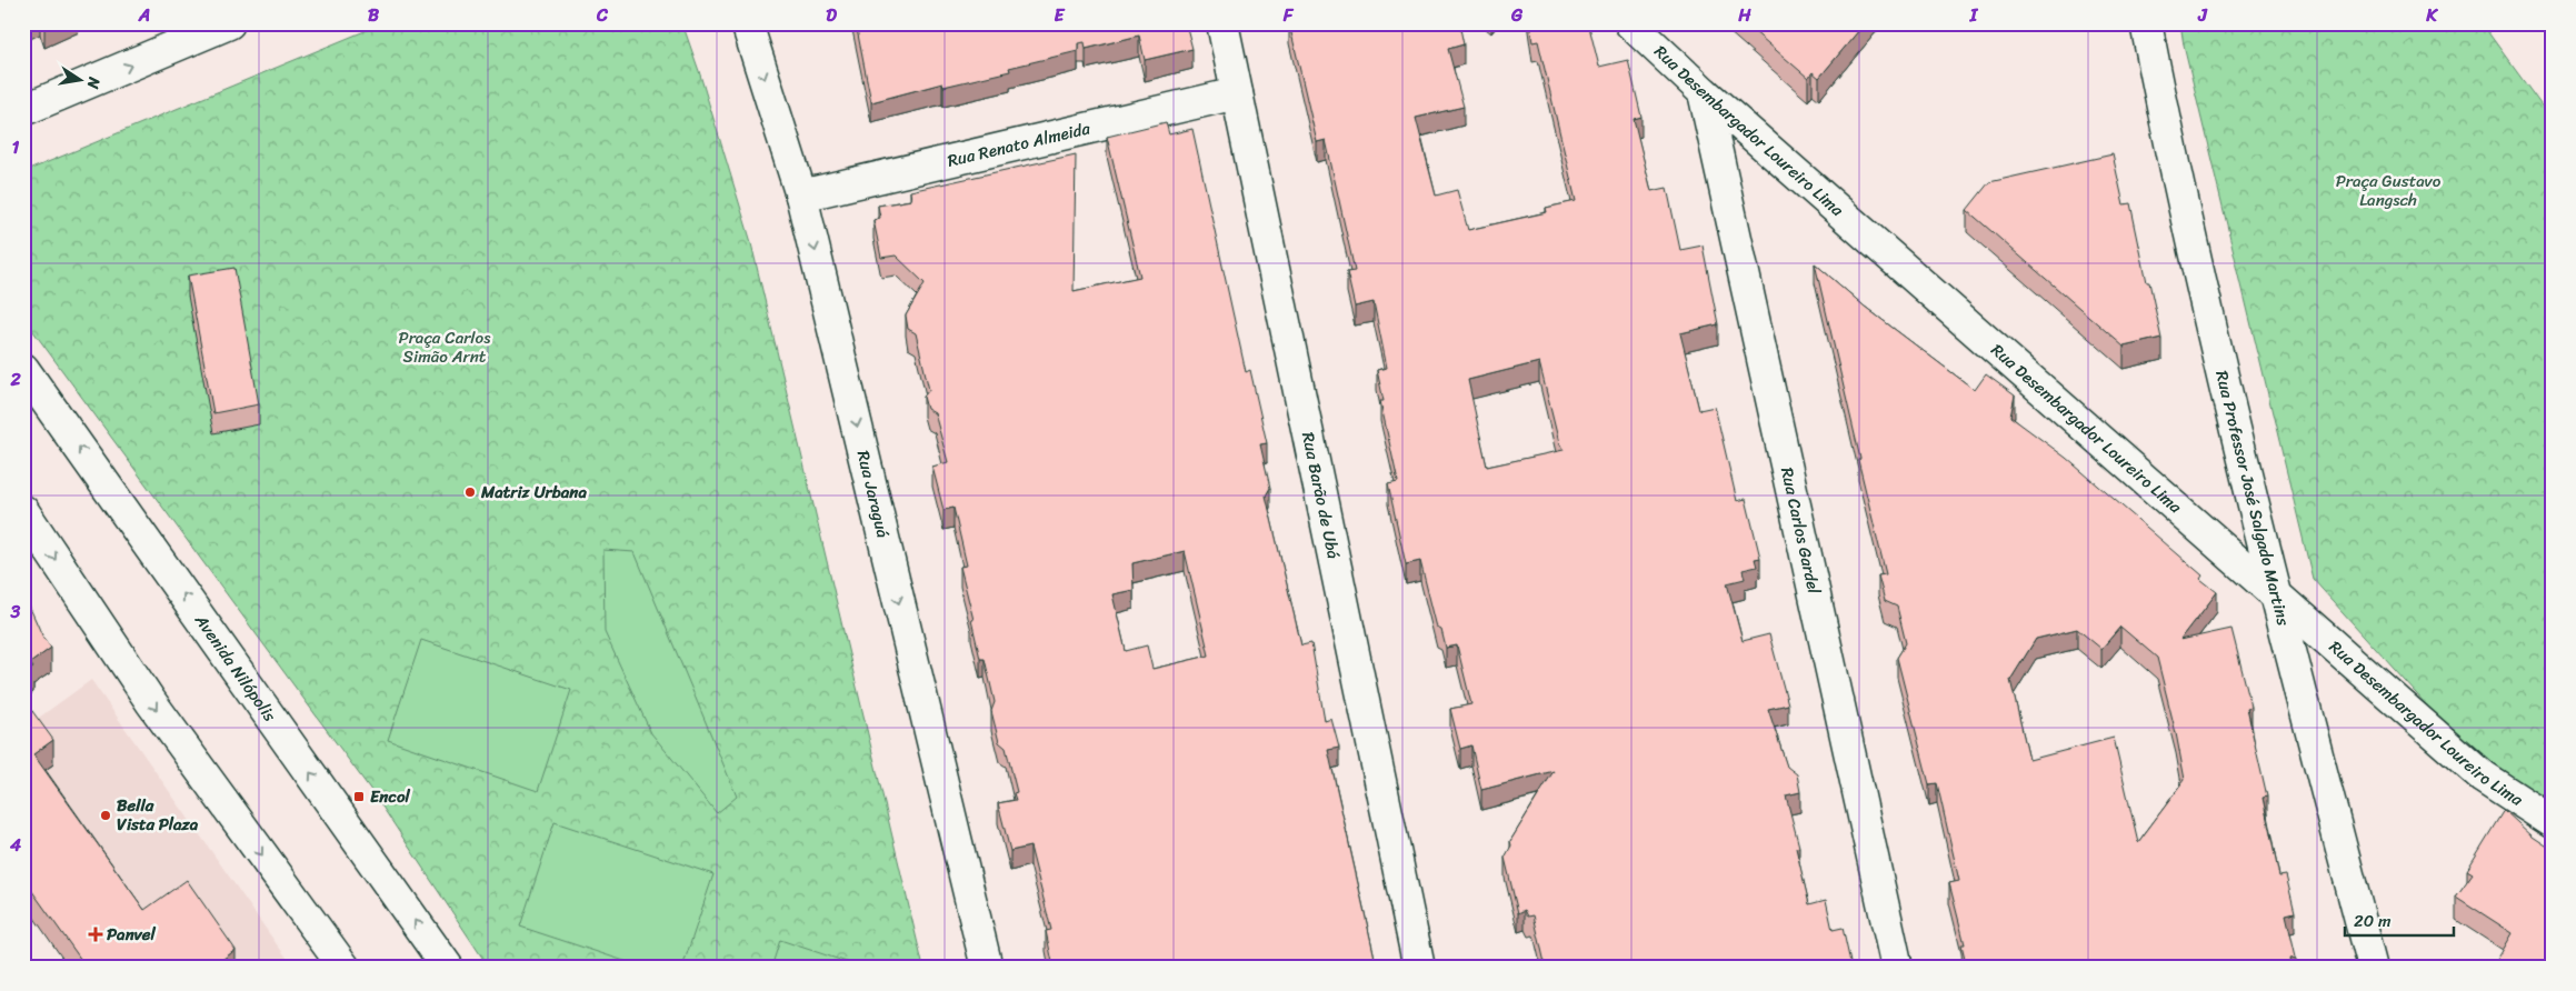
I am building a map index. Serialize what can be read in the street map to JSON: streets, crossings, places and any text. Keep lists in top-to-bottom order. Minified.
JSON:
{"streets":{"street":["Rua Desembargador Loureiro Lima","Rua Renato Almeida","Rua Jaraguá","Rua Barão de Ubá","Rua Professor José Salgado Martins","Rua Carlos Gardel","Avenida Nilópolis"]},"crossings":[["Rua Desembargador Loureiro Lima","Rua Professor José Salgado Martins"],["Rua Desembargador Loureiro Lima","Rua Carlos Gardel"],["Rua Renato Almeida","Rua Jaraguá"],["Rua Renato Almeida","Rua Barão de Ubá"]],"one_way":["Rua Jaraguá"],"parks":["Praça Gustavo Langsch","Praça Carlos Simão Arnt"],"places":{"other":["Matriz Urbana","Bella Vista Plaza"],"transit":["Encol"],"health":["Panvel"]},"scale_bar":"20 m","north":"right","grid":{"columns":["A","B","C","D","E","F","G","H","I","J","K"],"rows":["1","2","3","4"]}}
